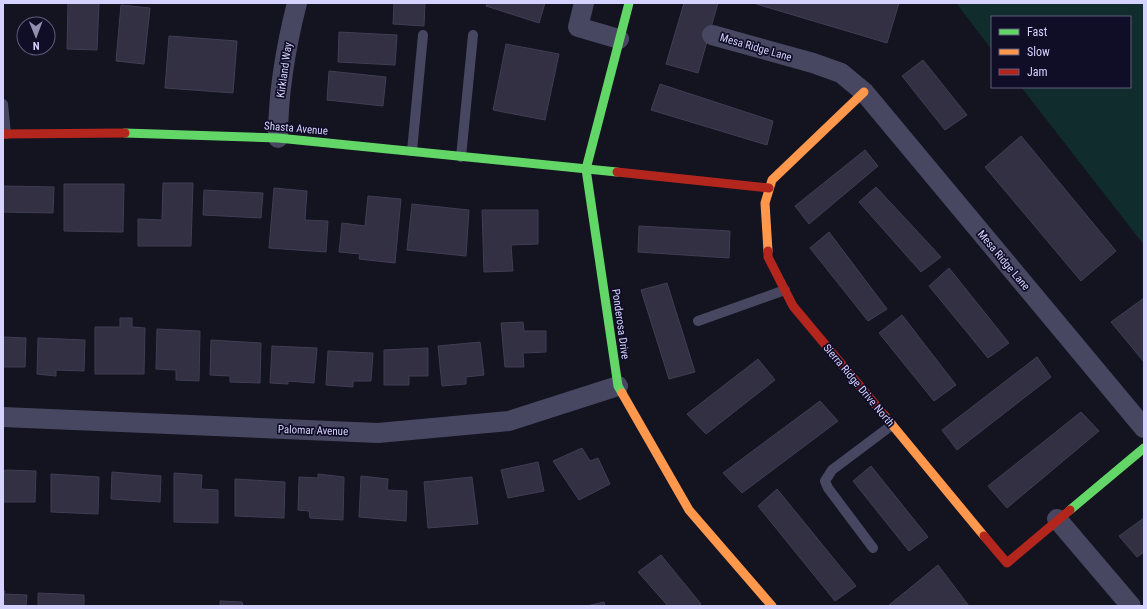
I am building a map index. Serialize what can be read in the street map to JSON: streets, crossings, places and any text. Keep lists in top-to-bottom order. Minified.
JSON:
{"streets":{"street":["Mesa Ridge Lane","Kirkland Way","Shasta Avenue","Ponderosa Drive","Sierra Ridge Drive North","Palomar Avenue"]},"crossings":[["Kirkland Way","Shasta Avenue"],["Shasta Avenue","Ponderosa Drive"],["Ponderosa Drive","Palomar Avenue"]],"legend":["Fast","Slow","Jam"],"north":"bottom"}
